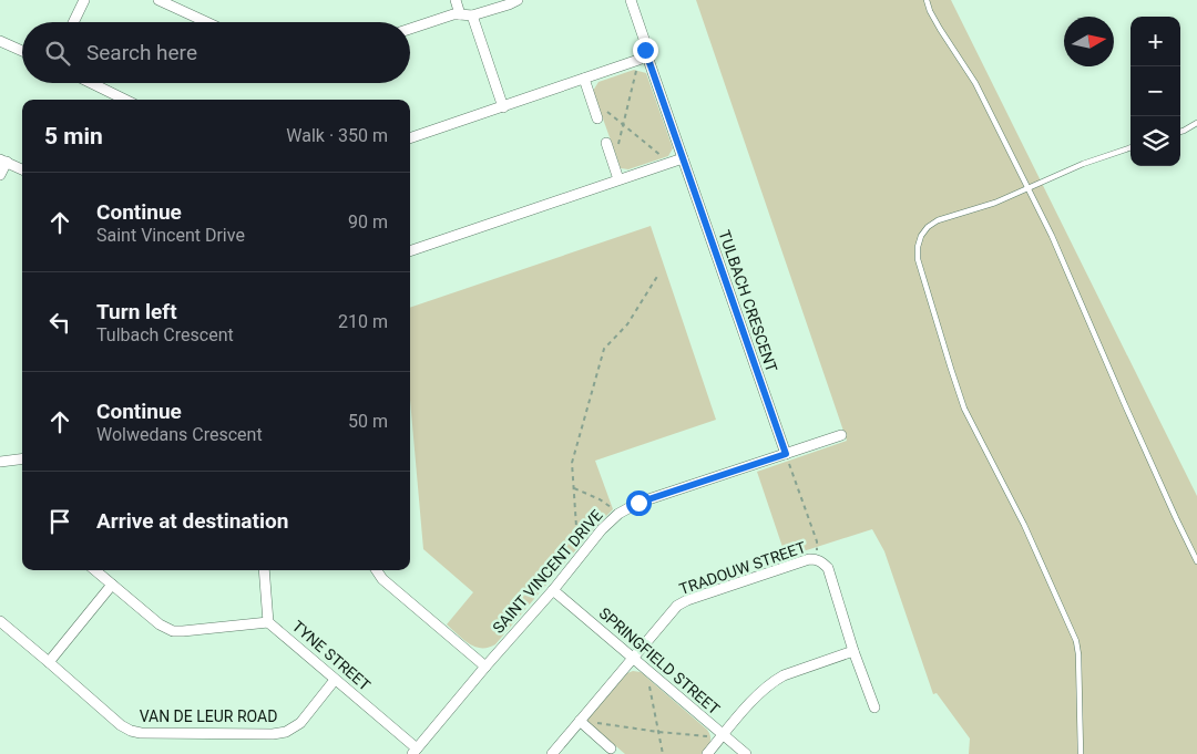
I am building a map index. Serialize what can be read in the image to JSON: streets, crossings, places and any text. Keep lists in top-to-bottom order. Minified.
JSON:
{"streets":{"street":["TULBACH CRESCENT","TRADOUW STREET","SAINT VINCENT DRIVE","TYNE STREET","SPRINGFIELD STREET","VAN DE LEUR ROAD"]},"crossings":[["TULBACH CRESCENT","SAINT VINCENT DRIVE"],["TRADOUW STREET","SPRINGFIELD STREET"],["SAINT VINCENT DRIVE","TYNE STREET"],["SAINT VINCENT DRIVE","SPRINGFIELD STREET"],["TYNE STREET","VAN DE LEUR ROAD"]],"north":"right","page":{"map_buttons":["+","−"],"search":"Search here","heading":["5 min","Walk · 350 m"],"list":[["Continue","Saint Vincent Drive","90 m"],["Turn left","Tulbach Crescent","210 m"],["Continue","Wolwedans Crescent","50 m"],"Arrive at destination"]}}
